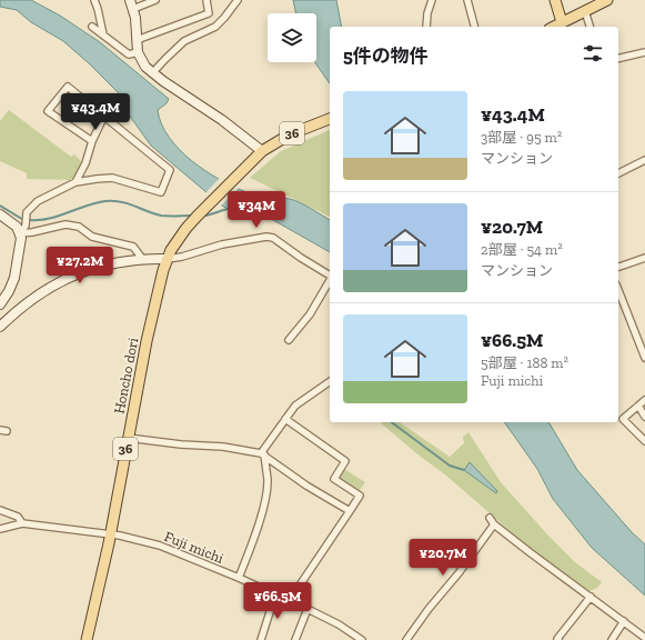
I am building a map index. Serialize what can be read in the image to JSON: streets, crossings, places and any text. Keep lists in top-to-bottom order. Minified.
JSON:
{"streets":{"main road":["36","Honcho dori"],"street":["Fuji michi"]},"crossings":[["36","Honcho dori"],["Honcho dori","Fuji michi"]],"page":{"heading":"5件の物件","list":[{"name":"¥43.4M","note":"3部屋 · 95 m² · マンション"},{"name":"¥20.7M","note":"2部屋 · 54 m² · マンション"},{"name":"¥66.5M","note":"5部屋 · 188 m² · Fuji michi"}],"price":["¥43.4M","¥34M","¥27.2M","¥20.7M","¥66.5M"]}}
